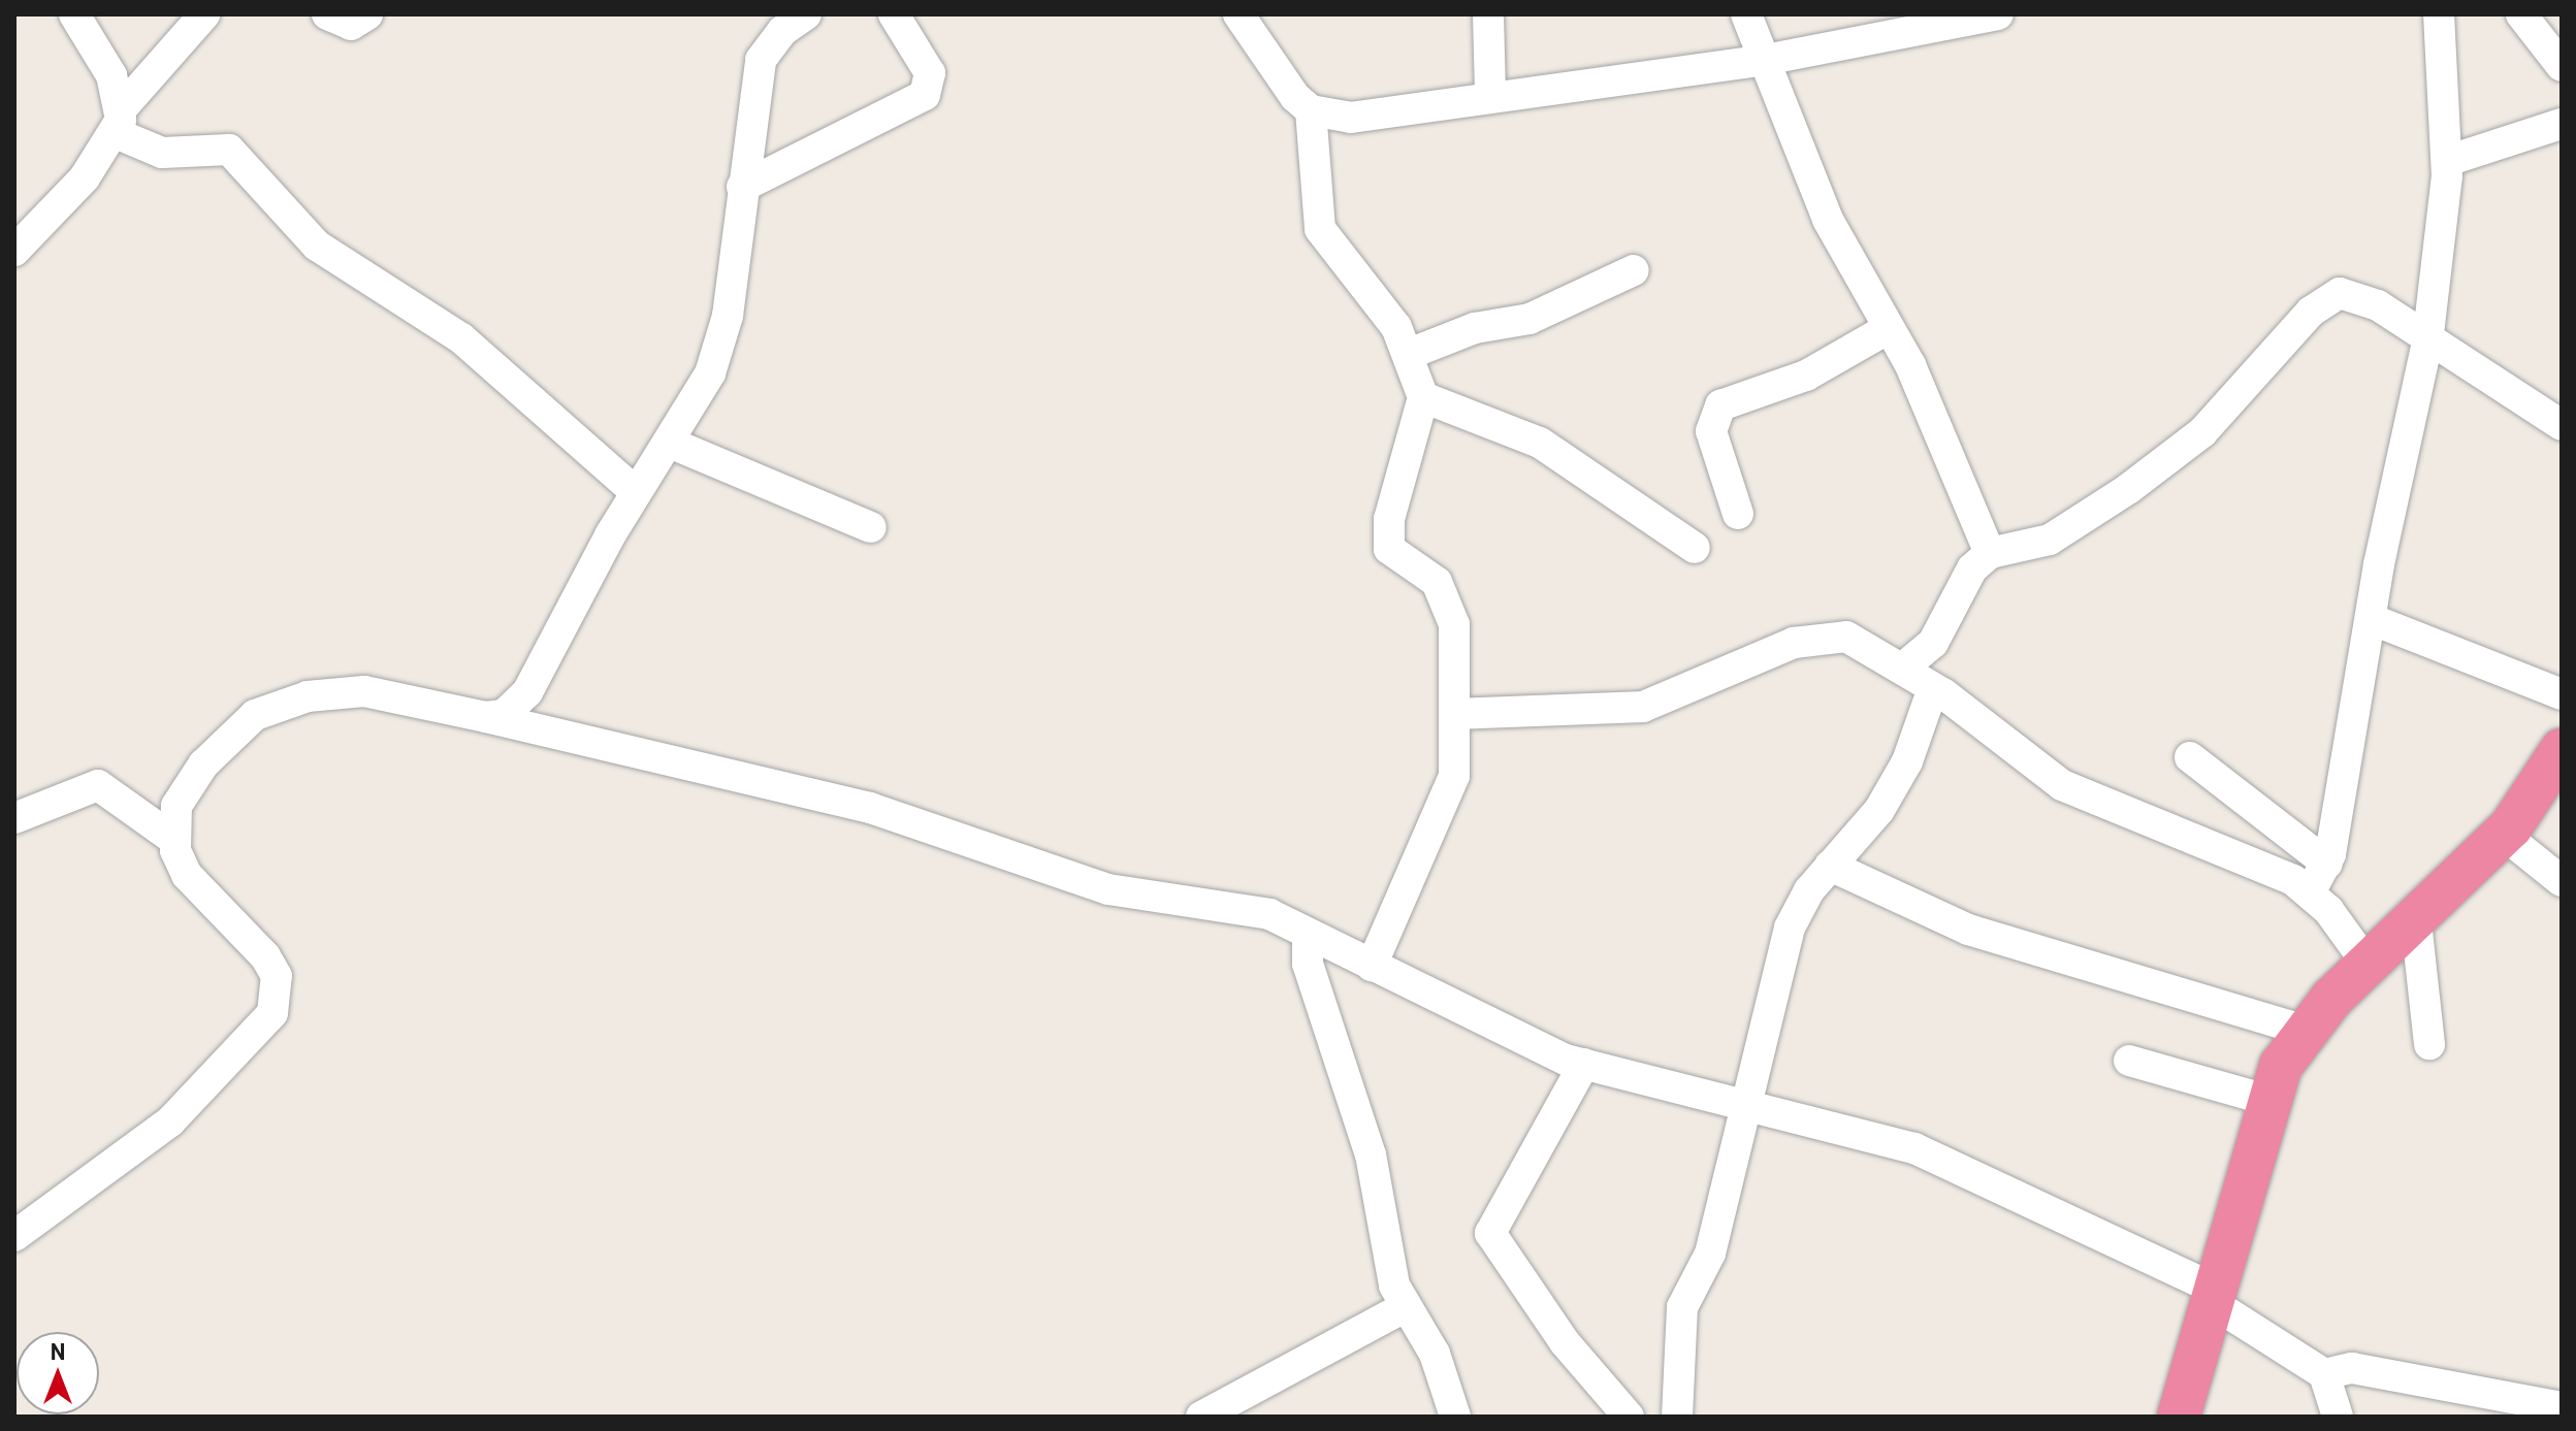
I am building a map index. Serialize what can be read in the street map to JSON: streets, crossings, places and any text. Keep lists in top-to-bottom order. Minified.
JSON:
{"north":"top"}
